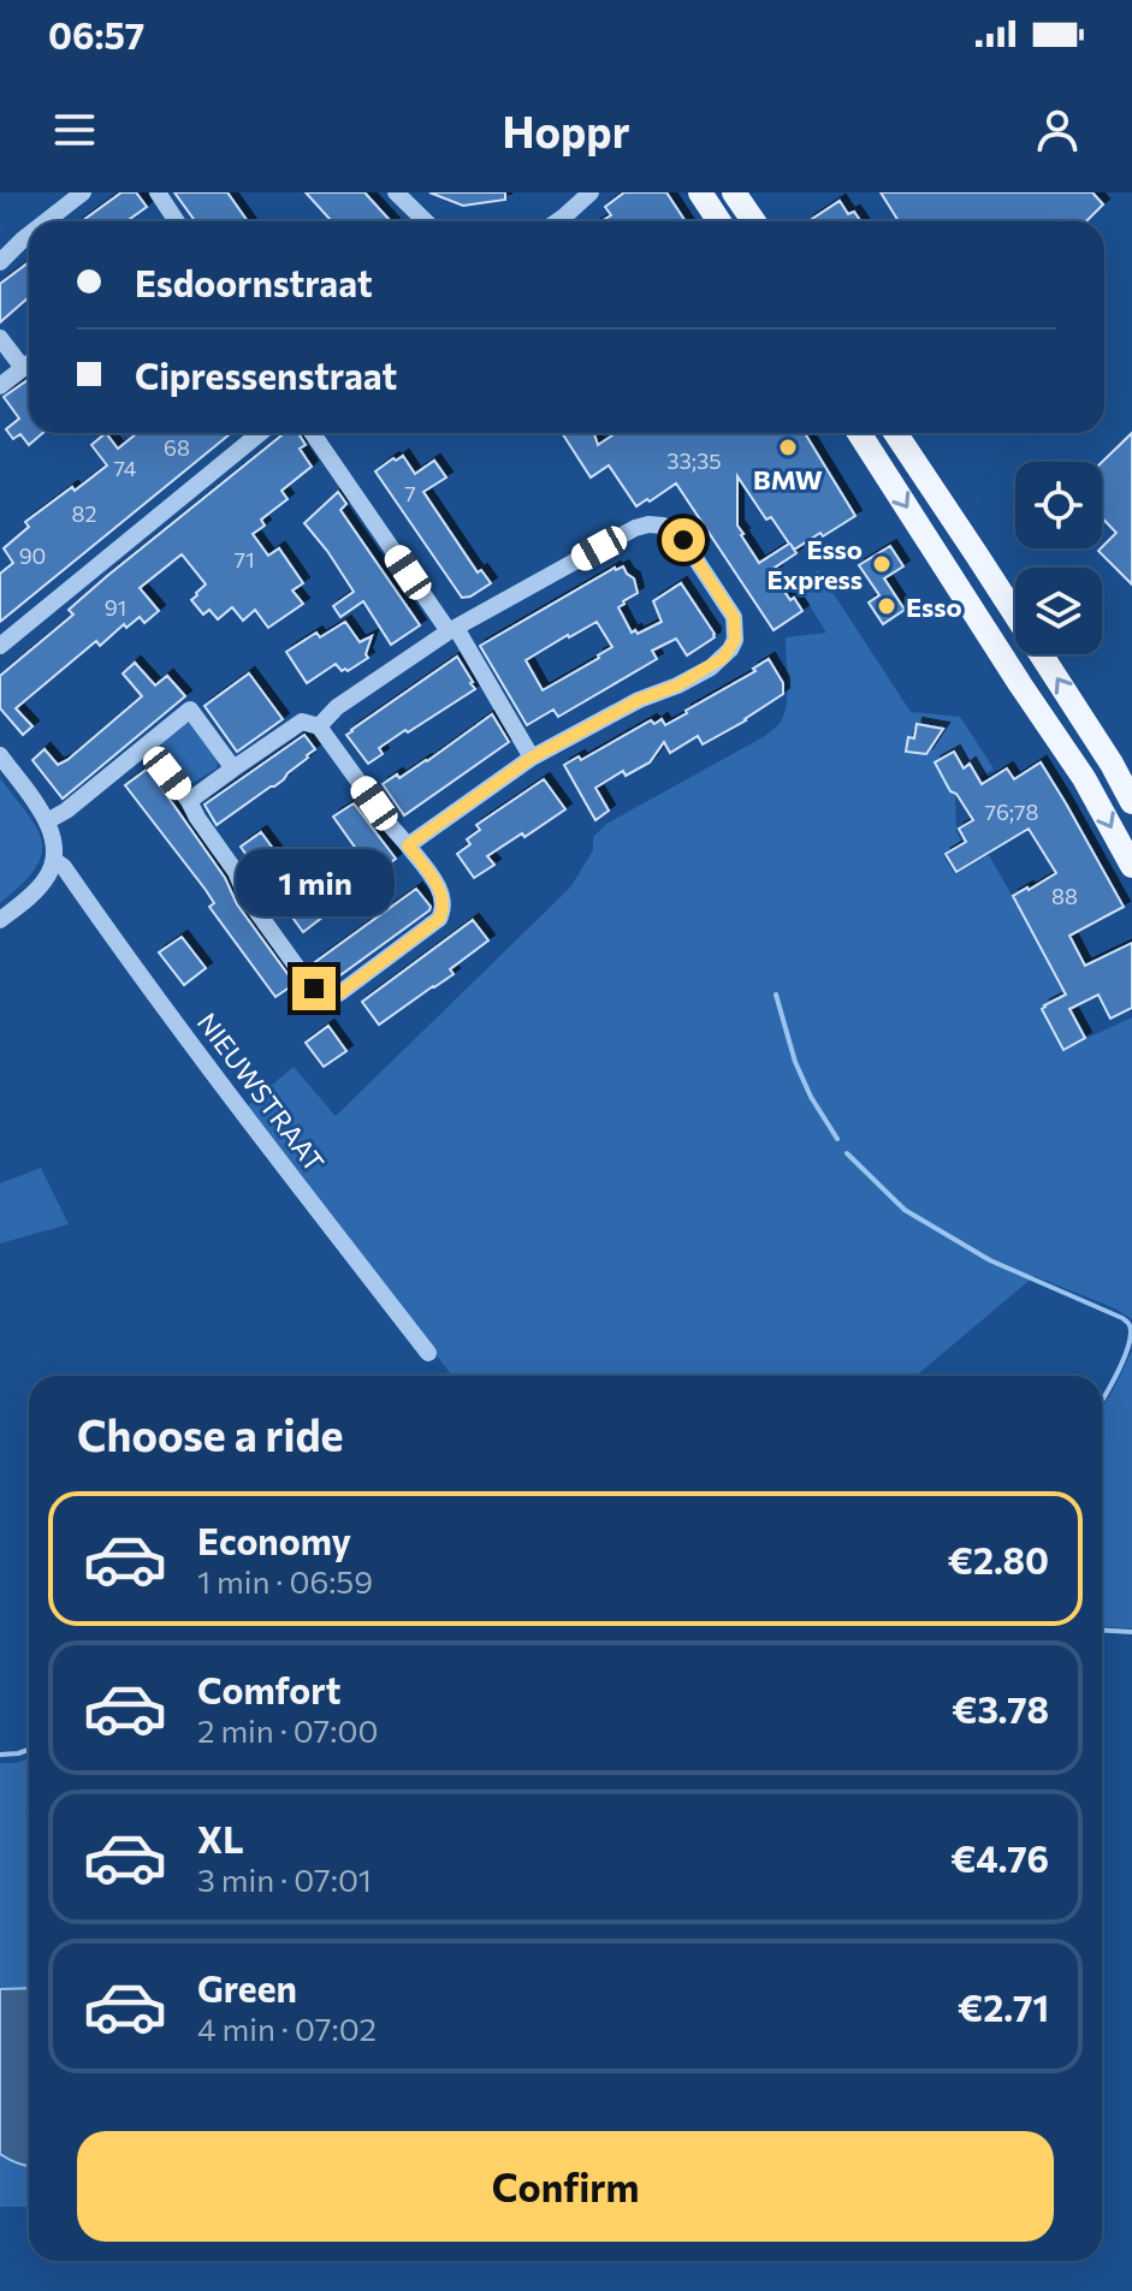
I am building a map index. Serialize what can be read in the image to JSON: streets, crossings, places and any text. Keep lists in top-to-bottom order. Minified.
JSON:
{"streets":{"street":["NIEUWSTRAAT"]},"places":["BMW","Esso Express","Esso"],"house_numbers":["68","33;35","74","7","82","90","71","91","76;78","88"],"page":{"status":"06:57","header":"Hoppr","banner":["Esdoornstraat","Cipressenstraat"],"bubble":"1 min","heading":"Choose a ride","list":[{"name":"Economy","note":"1 min · 06:59","value":"€2.80"},{"name":"Comfort","note":"2 min · 07:00","value":"€3.78"},{"name":"XL","note":"3 min · 07:01","value":"€4.76"},{"name":"Green","note":"4 min · 07:02","value":"€2.71"}],"buttons":"Confirm"}}
